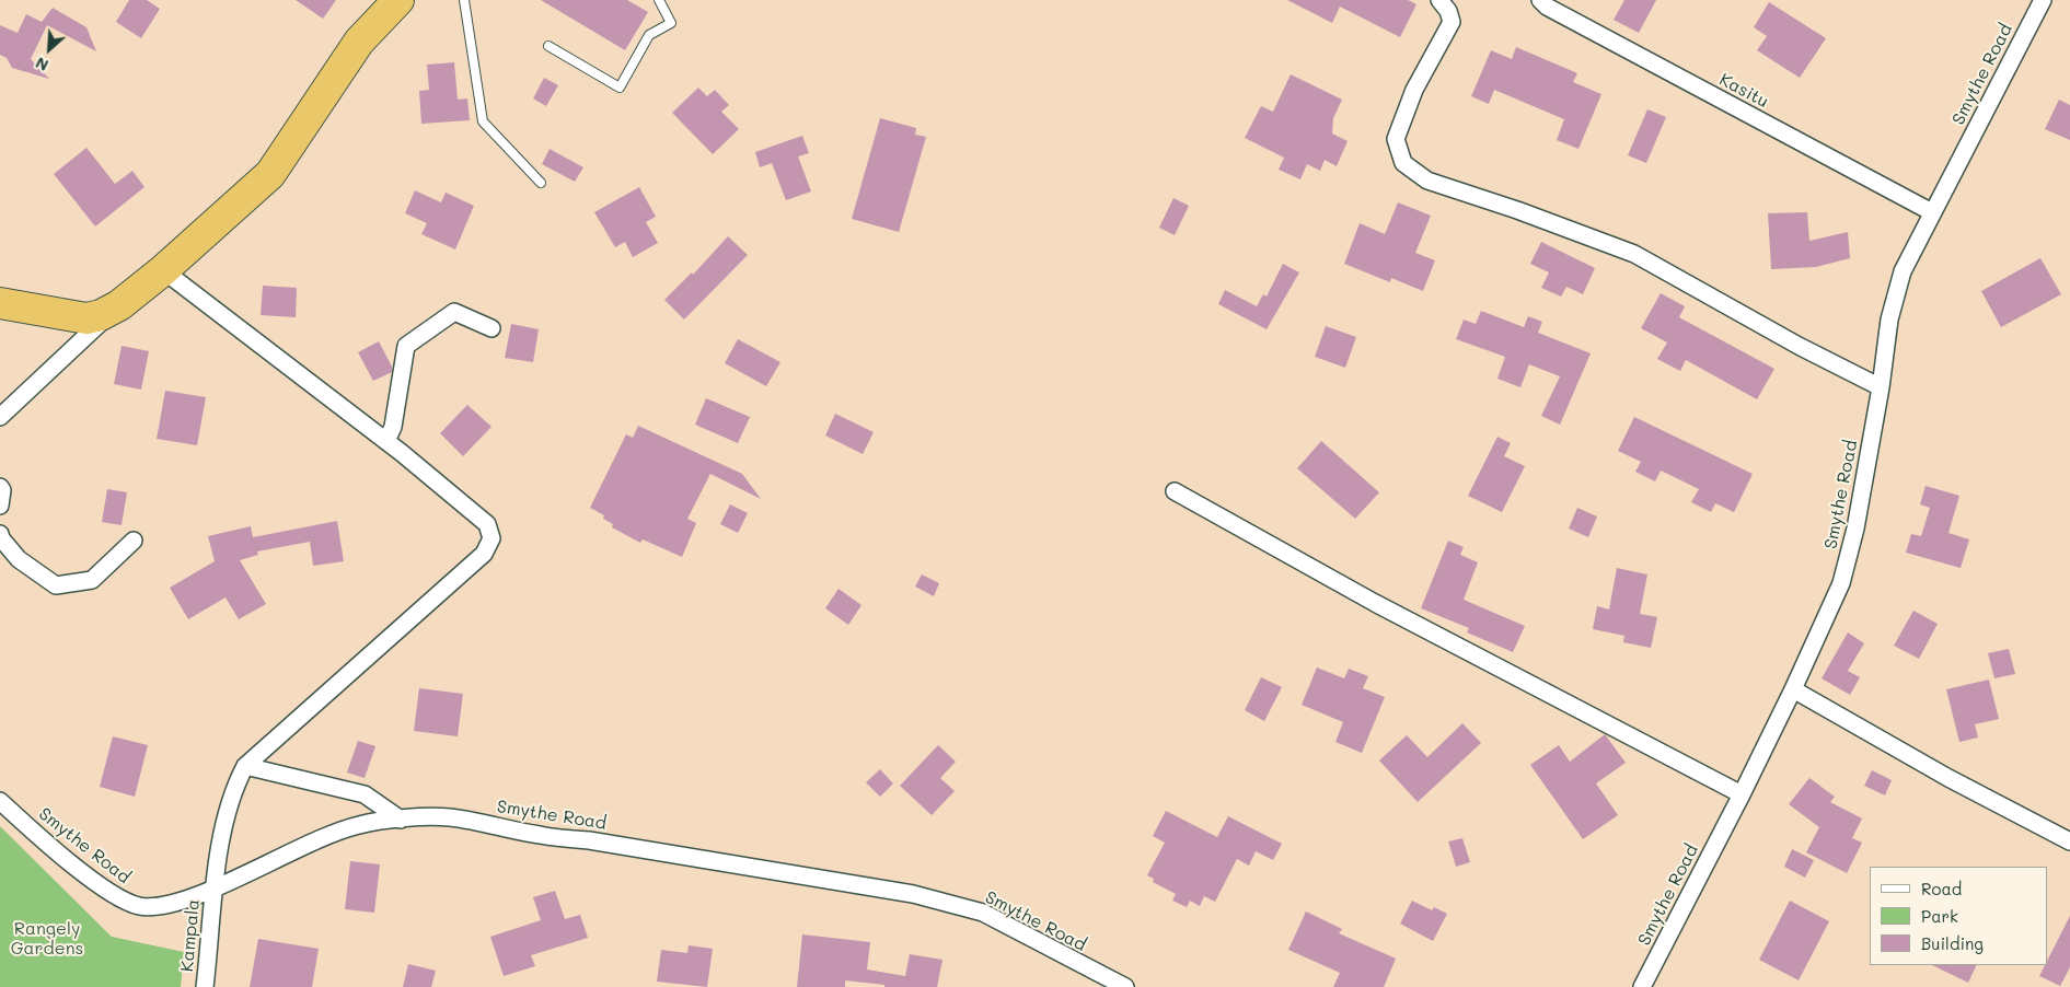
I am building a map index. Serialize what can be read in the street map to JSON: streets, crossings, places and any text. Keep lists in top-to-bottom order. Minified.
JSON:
{"streets":{"street":["Smythe Road","Kasitu","Kampala"]},"crossings":[["Smythe Road","Kasitu"],["Smythe Road","Kampala"]],"parks":["Rangely Gardens"],"legend":["Road","Park","Building"],"north":"bottom left"}
